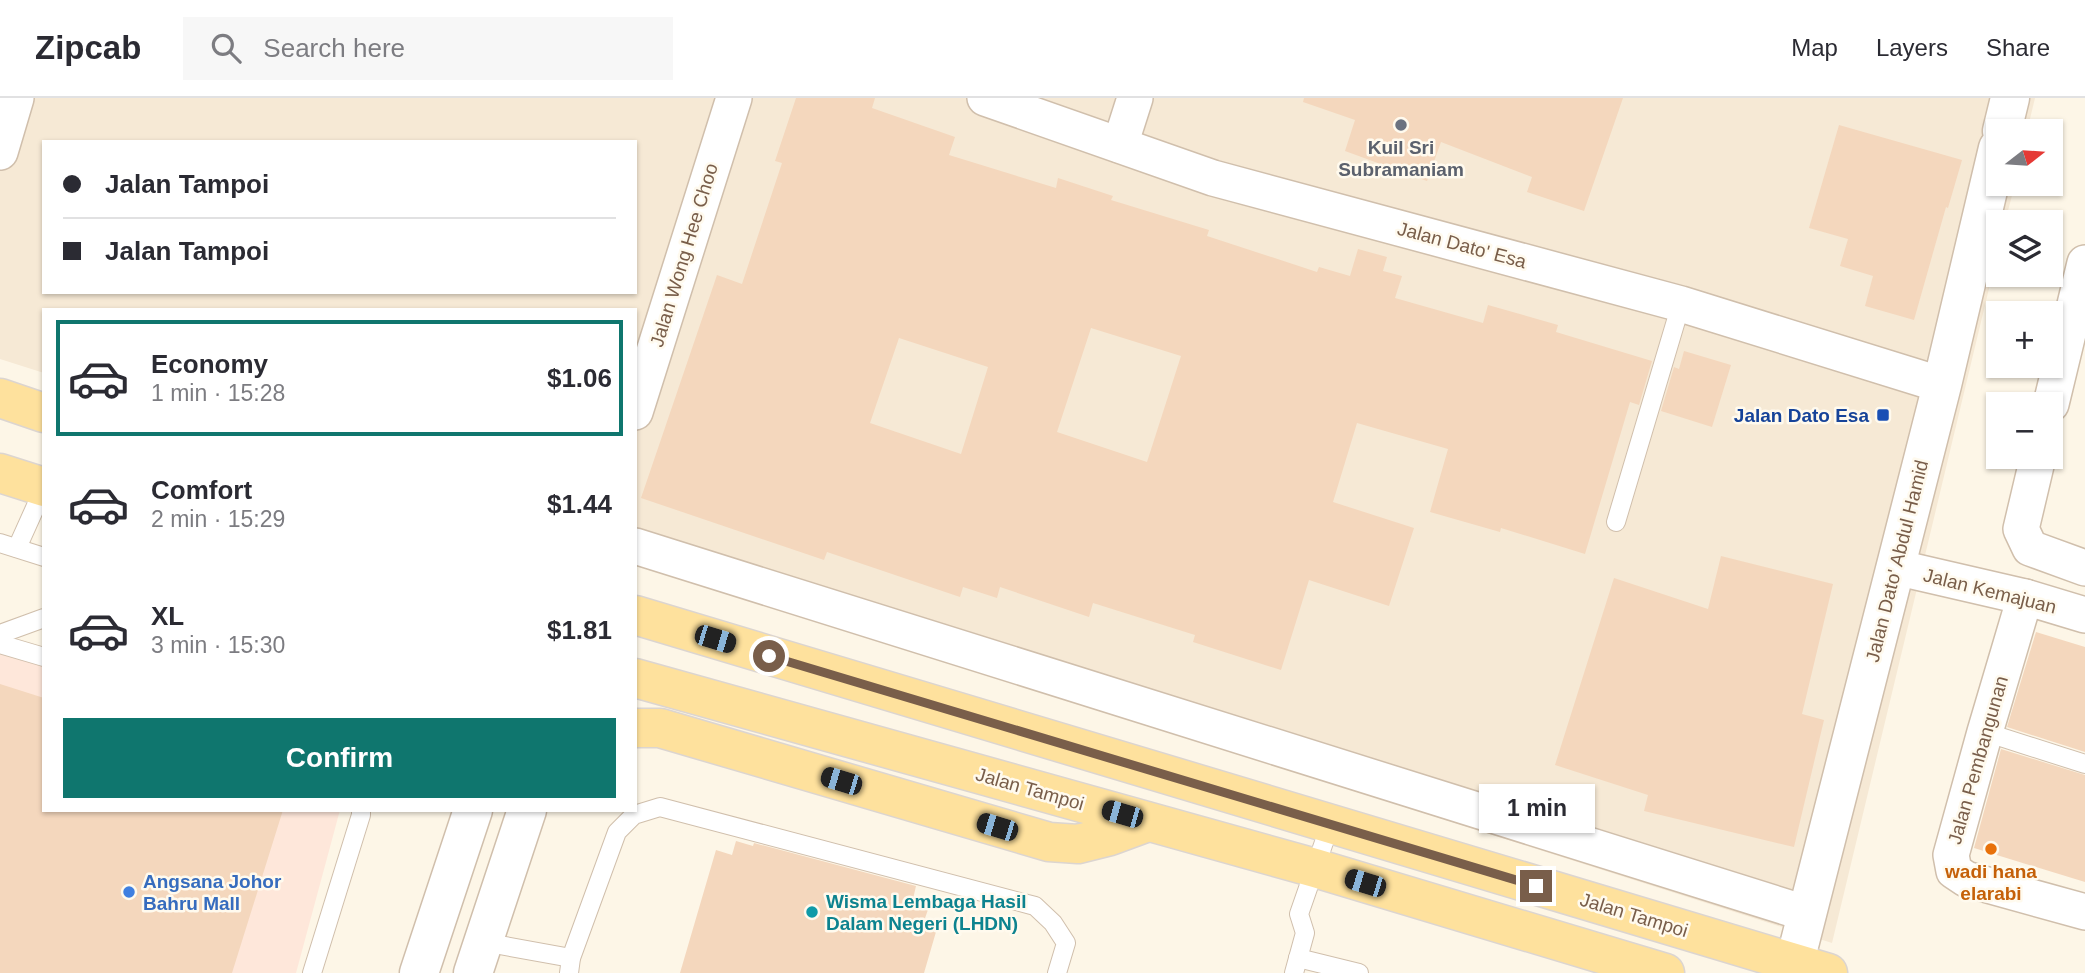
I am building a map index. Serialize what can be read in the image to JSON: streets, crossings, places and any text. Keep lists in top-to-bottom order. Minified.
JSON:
{"streets":{"main road":["Jalan Tampoi"],"street":["Jalan Dato' Esa","Jalan Wong Hee Choo","Jalan Dato' Abdul Hamid","Jalan Kemajuan","Jalan Pembangunan"]},"crossings":[["Jalan Dato' Esa","Jalan Dato' Abdul Hamid"],["Jalan Dato' Abdul Hamid","Jalan Kemajuan"],["Jalan Dato' Abdul Hamid","Jalan Tampoi"],["Jalan Kemajuan","Jalan Pembangunan"]],"places":{"other":["Kuil Sri Subramaniam","wadi hana elarabi","Angsana Johor Bahru Mall","Wisma Lembaga Hasil Dalam Negeri (LHDN)"],"transit":["Jalan Dato Esa"]},"north":"right","page":{"header":"Zipcab","search":"Search here","nav":["Map","Layers","Share"],"map_buttons":["+","−"],"banner":["Jalan Tampoi","Jalan Tampoi"],"list":[{"name":"Economy","note":"1 min · 15:28","value":"$1.06"},{"name":"Comfort","note":"2 min · 15:29","value":"$1.44"},{"name":"XL","note":"3 min · 15:30","value":"$1.81"}],"buttons":"Confirm","bubble":"1 min"}}
